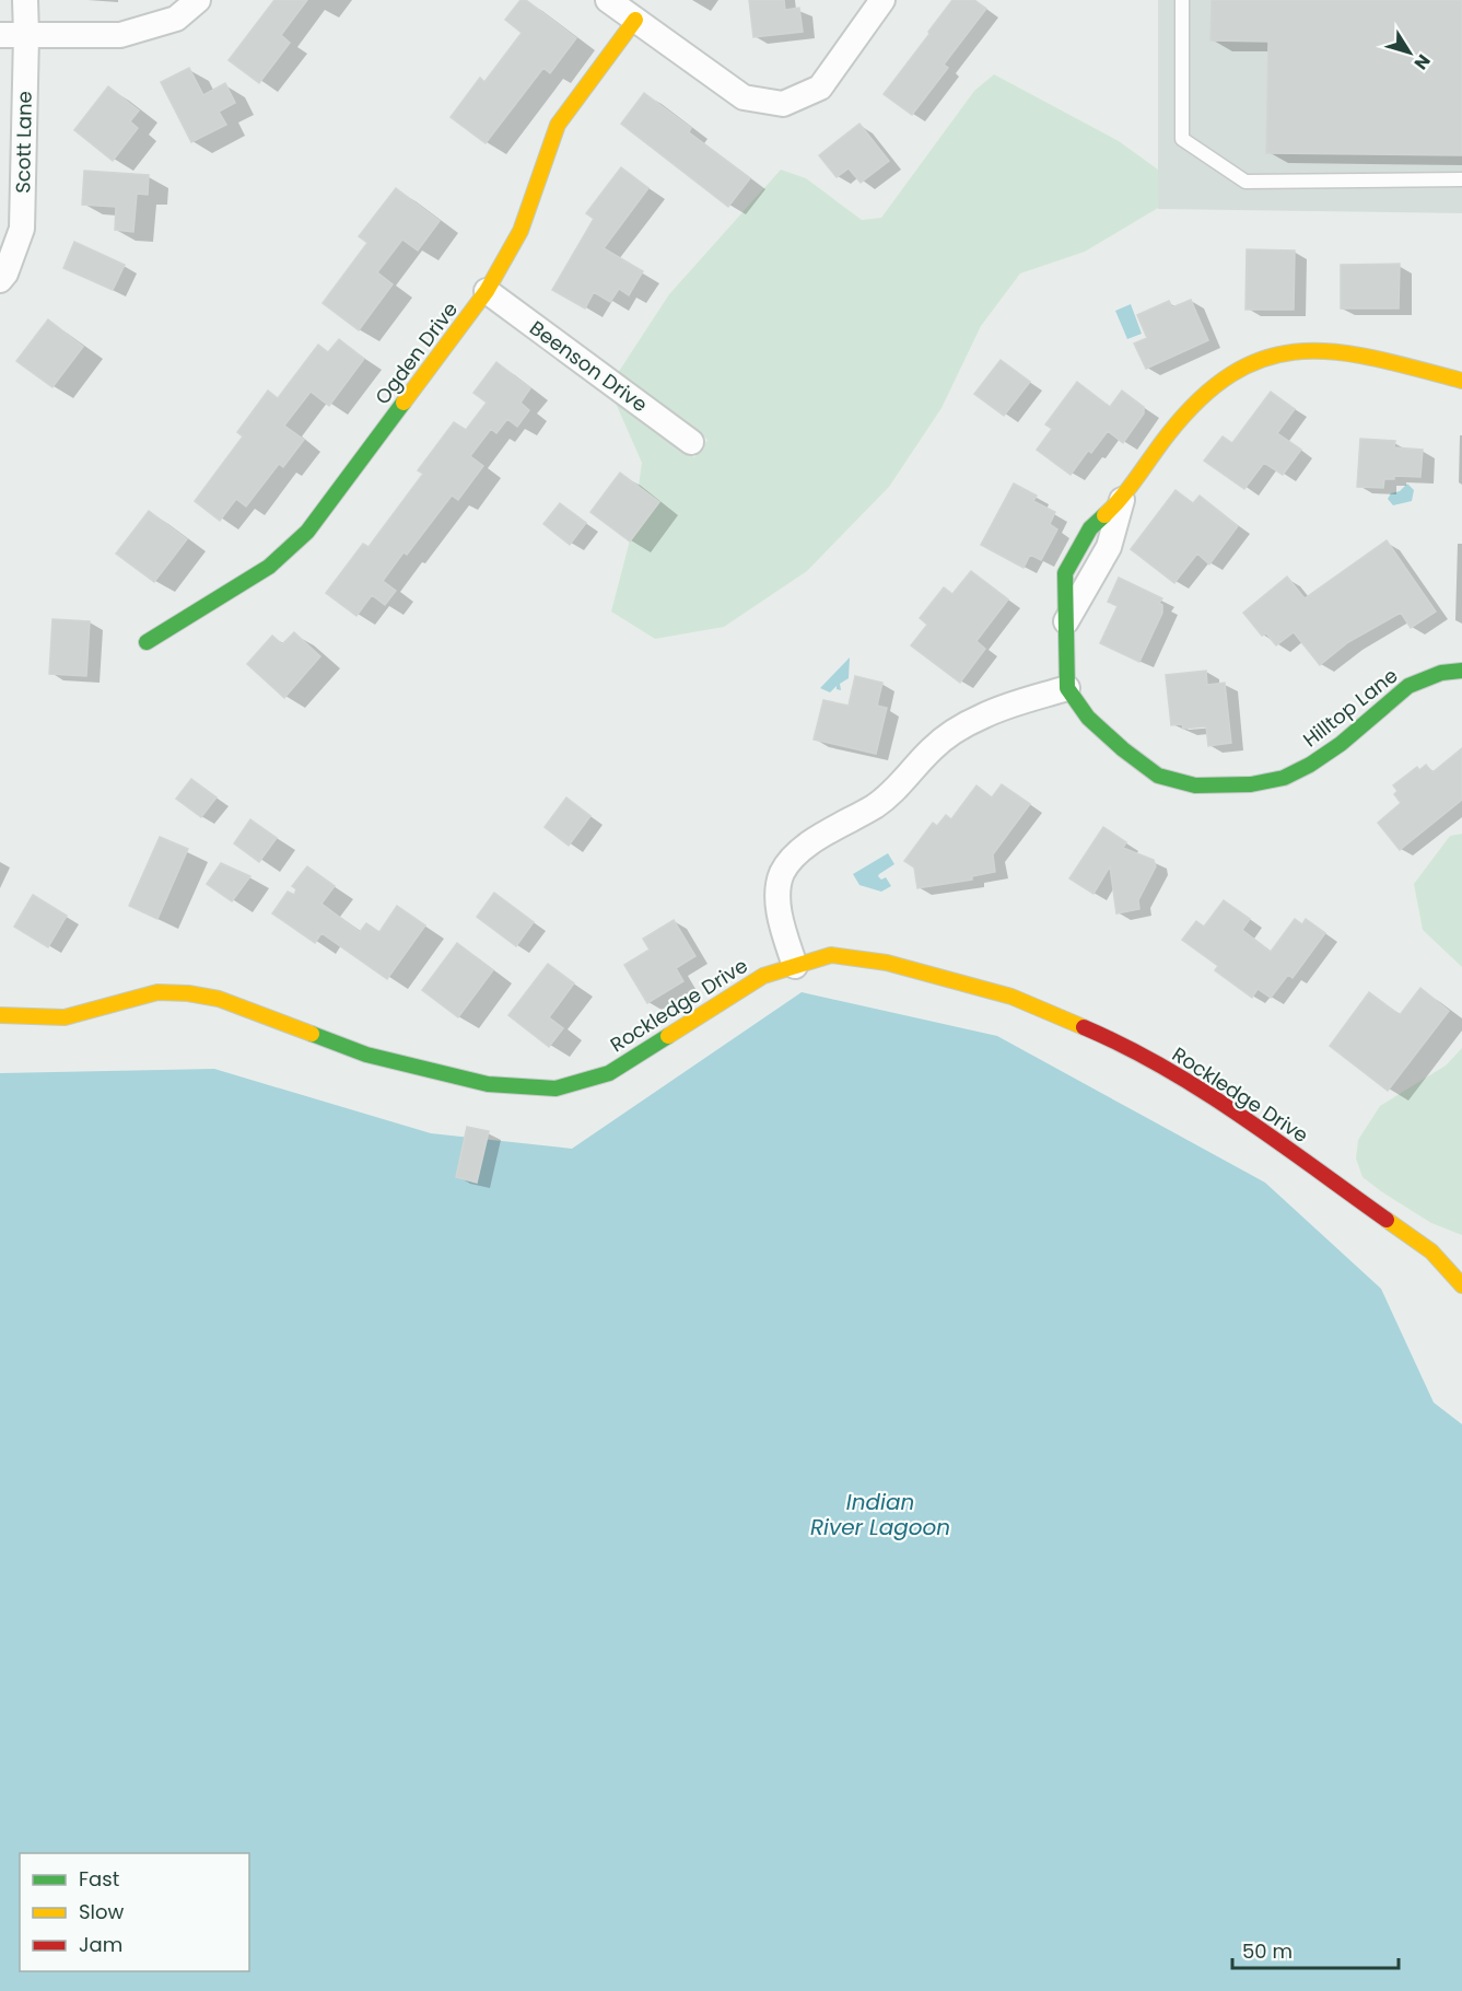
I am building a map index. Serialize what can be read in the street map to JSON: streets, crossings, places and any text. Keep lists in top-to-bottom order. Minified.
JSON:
{"streets":{"street":["Scott Lane","Ogden Drive","Beenson Drive","Hilltop Lane","Rockledge Drive"]},"crossings":[["Ogden Drive","Beenson Drive"]],"water":["Indian River Lagoon"],"legend":["Fast","Slow","Jam"],"scale_bar":"50 m","north":"bottom right"}
